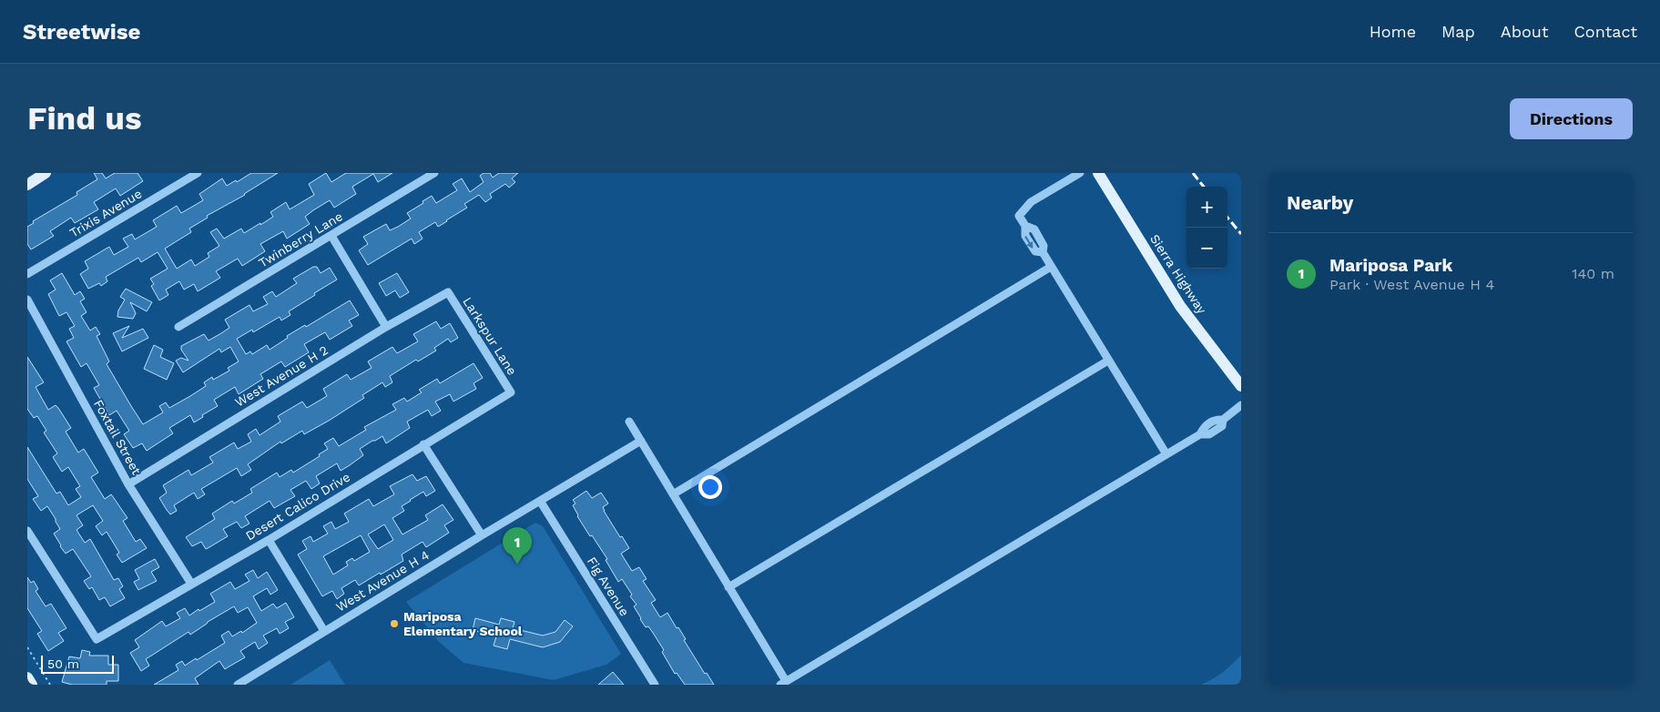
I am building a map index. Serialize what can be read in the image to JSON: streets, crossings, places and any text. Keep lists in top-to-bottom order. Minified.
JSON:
{"streets":{"main road":["Sierra Highway"],"street":["Trixis Avenue","Twinberry Lane","Larkspur Lane","West Avenue H 2","Foxtail Street","Desert Calico Drive","West Avenue H 4","Fig Avenue"]},"crossings":[["Larkspur Lane","West Avenue H 2"],["Larkspur Lane","Desert Calico Drive"],["West Avenue H 2","Foxtail Street"],["Foxtail Street","Desert Calico Drive"],["West Avenue H 4","Fig Avenue"]],"places":["Mariposa Elementary School"],"scale_bar":"50 m","page":{"header":"Streetwise","nav":["Home","Map","About","Contact"],"buttons":"Directions","title":"Find us","heading":"Nearby","map_buttons":["+","−"],"list":[{"mark":"1","name":"Mariposa Park","note":"Park · West Avenue H 4","value":"140 m"}],"pins":"1","scale":"50 m"}}
